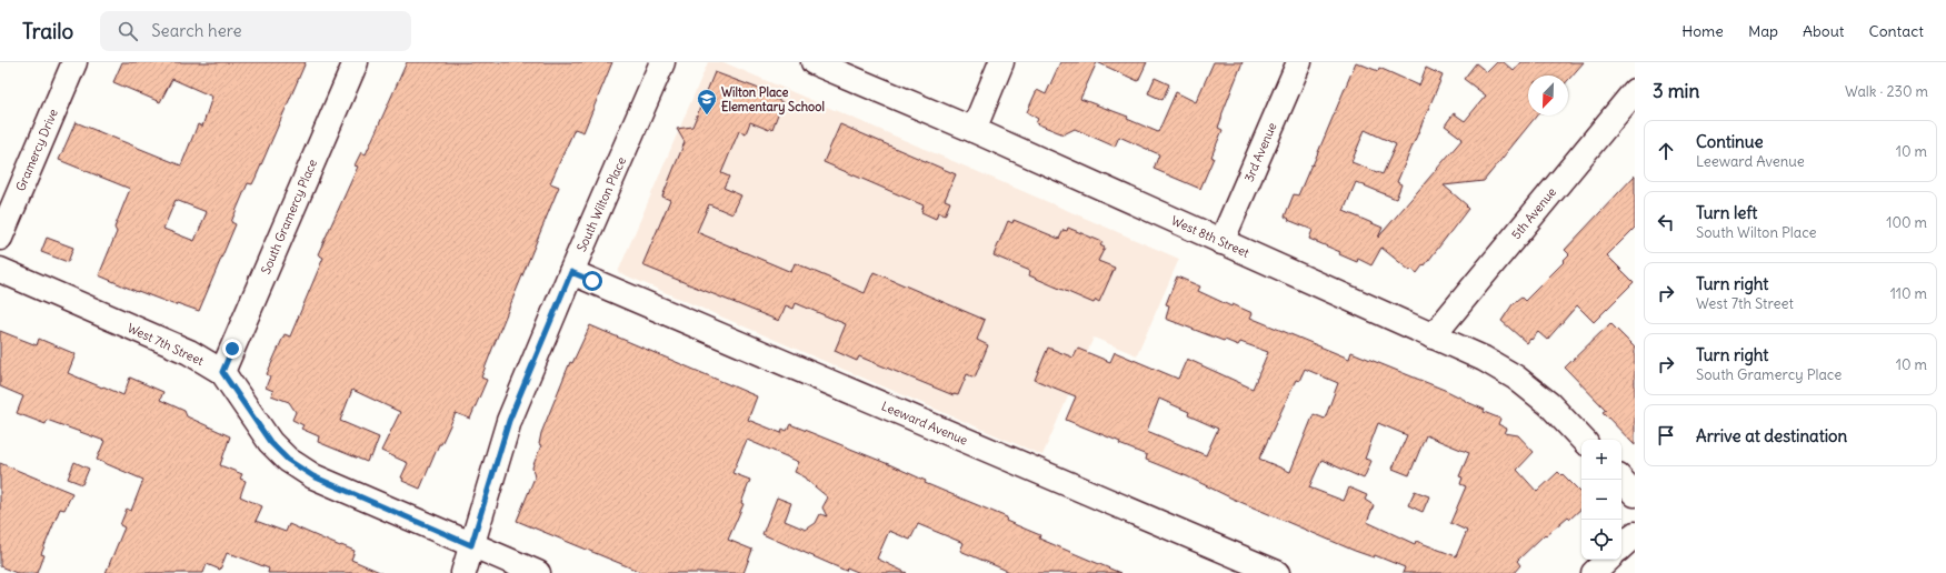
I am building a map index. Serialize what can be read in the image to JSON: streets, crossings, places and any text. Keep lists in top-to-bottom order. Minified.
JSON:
{"streets":{"street":["Gramercy Drive","3rd Avenue","South Wilton Place","5th Avenue","South Gramercy Place","West 8th Street","West 7th Street","Leeward Avenue"]},"crossings":[["3rd Avenue","West 8th Street"],["South Wilton Place","West 7th Street"],["South Wilton Place","Leeward Avenue"],["5th Avenue","West 8th Street"],["South Gramercy Place","West 7th Street"]],"places":{"school or university":["Wilton Place Elementary School"]},"north":"bottom left","page":{"header":"Trailo","search":"Search here","nav":["Home","Map","About","Contact"],"heading":["3 min","Walk · 230 m"],"list":[["Continue","Leeward Avenue","10 m"],["Turn left","South Wilton Place","100 m"],["Turn right","West 7th Street","110 m"],["Turn right","South Gramercy Place","10 m"],"Arrive at destination"],"map_buttons":["+","−"]}}
